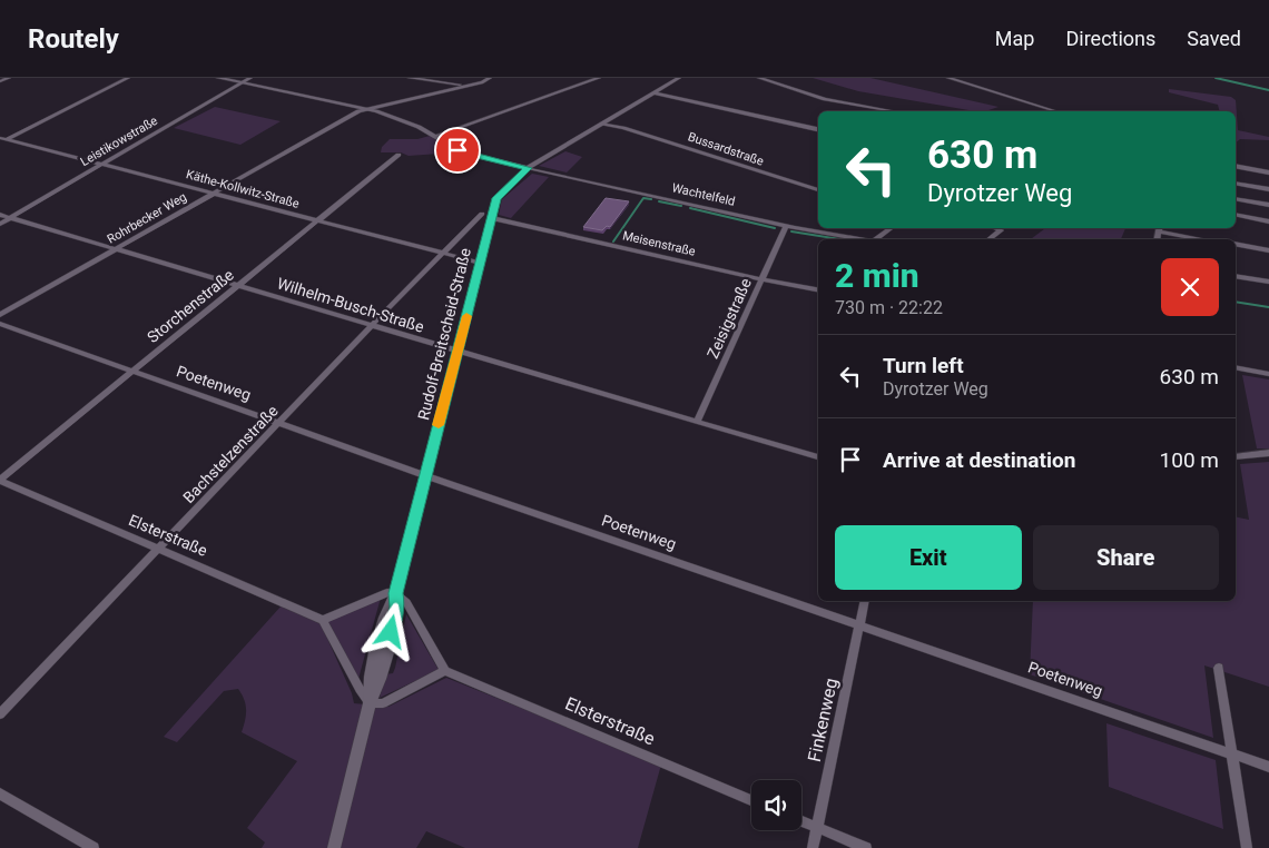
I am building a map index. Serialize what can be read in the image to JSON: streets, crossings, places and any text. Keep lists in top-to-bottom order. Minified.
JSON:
{"streets":{"street":["Leistikowstraße","Bussardstraße","Käthe-Kollwitz-Straße","Wachtelfeld","Rohrbecker Weg","Meisenstraße","Wilhelm-Busch-Straße","Storchenstraße","Zeisigstraße","Rudolf-Breitscheid-Straße","Poetenweg","Bachstelzenstraße","Elsterstraße","Finkenweg"]},"crossings":[["Leistikowstraße","Käthe-Kollwitz-Straße"],["Leistikowstraße","Wilhelm-Busch-Straße"],["Bussardstraße","Rudolf-Breitscheid-Straße"],["Käthe-Kollwitz-Straße","Rohrbecker Weg"],["Käthe-Kollwitz-Straße","Storchenstraße"],["Käthe-Kollwitz-Straße","Rudolf-Breitscheid-Straße"],["Käthe-Kollwitz-Straße","Bachstelzenstraße"],["Wachtelfeld","Zeisigstraße"],["Wachtelfeld","Rudolf-Breitscheid-Straße"],["Rohrbecker Weg","Wilhelm-Busch-Straße"],["Meisenstraße","Zeisigstraße"],["Meisenstraße","Rudolf-Breitscheid-Straße"],["Wilhelm-Busch-Straße","Storchenstraße"],["Wilhelm-Busch-Straße","Zeisigstraße"],["Wilhelm-Busch-Straße","Rudolf-Breitscheid-Straße"],["Wilhelm-Busch-Straße","Bachstelzenstraße"],["Storchenstraße","Poetenweg"],["Storchenstraße","Elsterstraße"],["Rudolf-Breitscheid-Straße","Poetenweg"],["Poetenweg","Bachstelzenstraße"],["Poetenweg","Finkenweg"],["Bachstelzenstraße","Elsterstraße"]],"page":{"header":"Routely","nav":["Map","Directions","Saved"],"turn":["630 m","Dyrotzer Weg"],"heading":["2 min","730 m · 22:22"],"list":[{"name":"Turn left","note":"Dyrotzer Weg","value":"630 m"},{"name":"Arrive at destination","value":"100 m"}],"buttons":["Exit","Share"]}}
